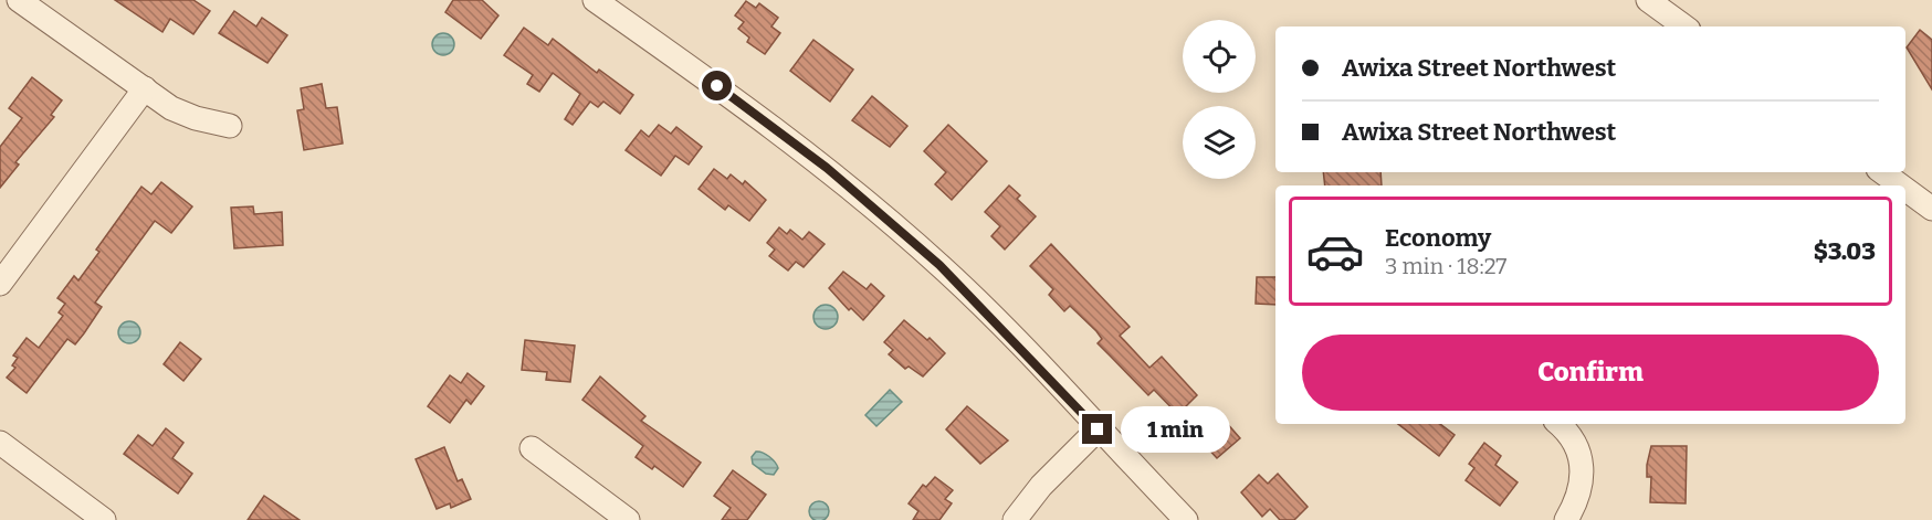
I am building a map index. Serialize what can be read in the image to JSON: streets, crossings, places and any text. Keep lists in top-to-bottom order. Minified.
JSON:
{"page":{"banner":["Awixa Street Northwest","Awixa Street Northwest"],"list":[{"name":"Economy","note":"3 min · 18:27","value":"$3.03"}],"buttons":"Confirm","bubble":"1 min"}}
